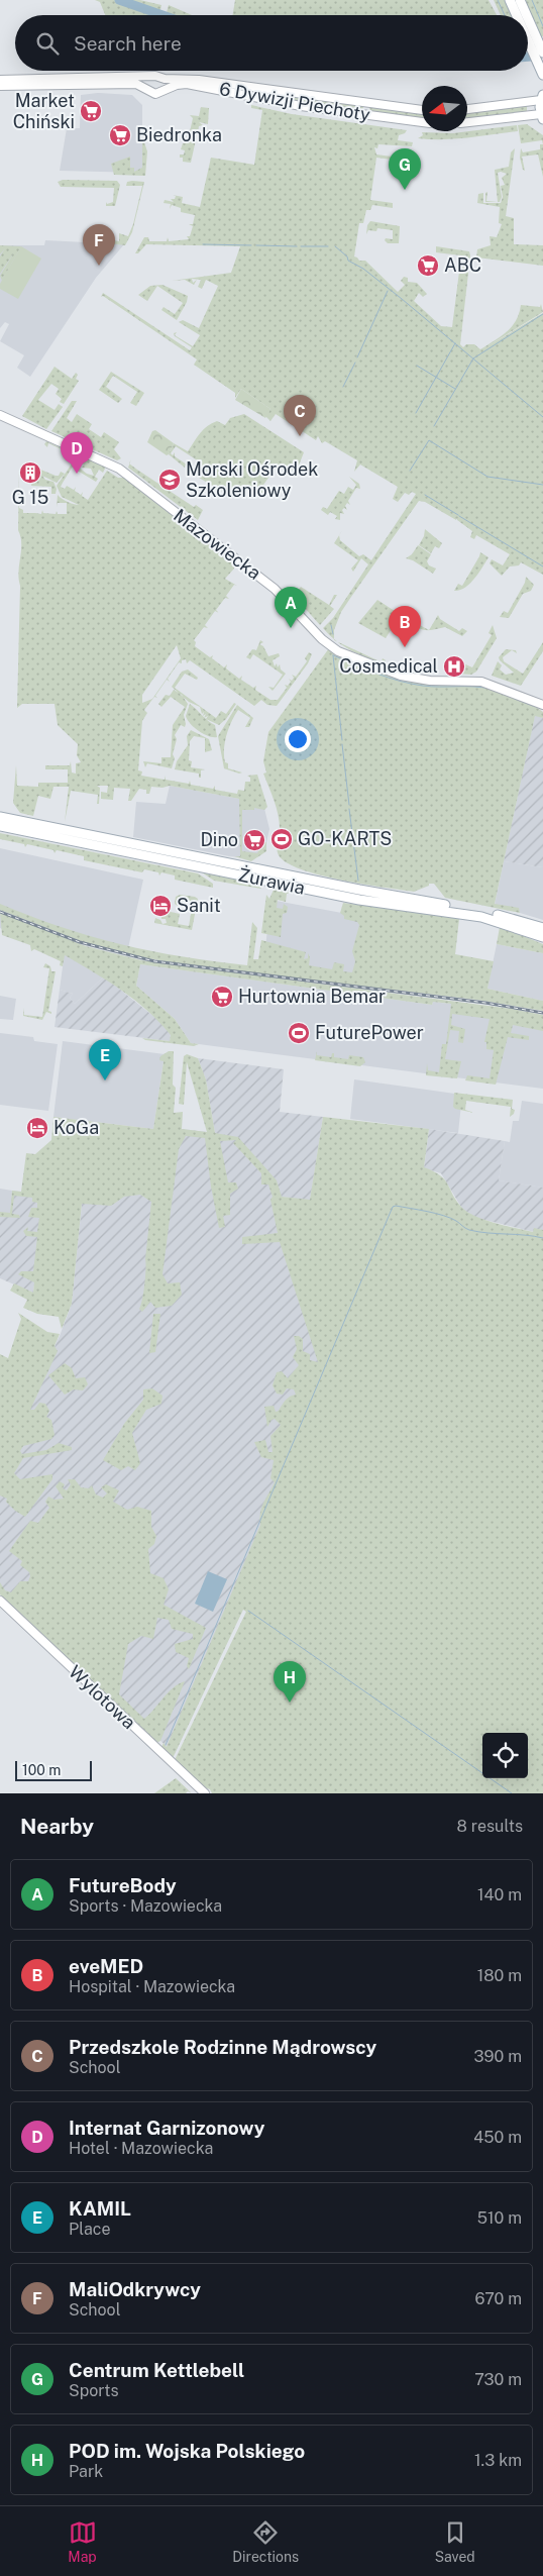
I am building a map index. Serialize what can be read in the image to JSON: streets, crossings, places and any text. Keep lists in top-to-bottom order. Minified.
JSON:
{"streets":{"main road":["Żurawia"],"street":["6 Dywizji Piechoty","Mazowiecka","Wylotowa"]},"places":{"supermarket":["Market Chiński","Biedronka","ABC","Dino","Hurtownia Bemar"],"building":["G 15"],"school or university":["Morski Ośrodek Szkoleniowy"],"hospital":["Cosmedical"],"sports":["GO-KARTS","FuturePower"],"hotel":["Sanit","KoGa"]},"scale_bar":"100 m","north":"left","page":{"search":"Search here","pins":["G","F","C","D","A","B","E","H"],"scale":"100 m","heading":["Nearby","8 results"],"list":[{"mark":"A","name":"FutureBody","note":"Sports · Mazowiecka","value":"140 m"},{"mark":"B","name":"eveMED","note":"Hospital · Mazowiecka","value":"180 m"},{"mark":"C","name":"Przedszkole Rodzinne Mądrowscy","note":"School","value":"390 m"},{"mark":"D","name":"Internat Garnizonowy","note":"Hotel · Mazowiecka","value":"450 m"},{"mark":"E","name":"KAMIL","note":"Place","value":"510 m"},{"mark":"F","name":"MaliOdkrywcy","note":"School","value":"670 m"},{"mark":"G","name":"Centrum Kettlebell","note":"Sports","value":"730 m"},{"mark":"H","name":"POD im. Wojska Polskiego","note":"Park","value":"1.3 km"}],"nav":["Map","Directions","Saved"]}}
